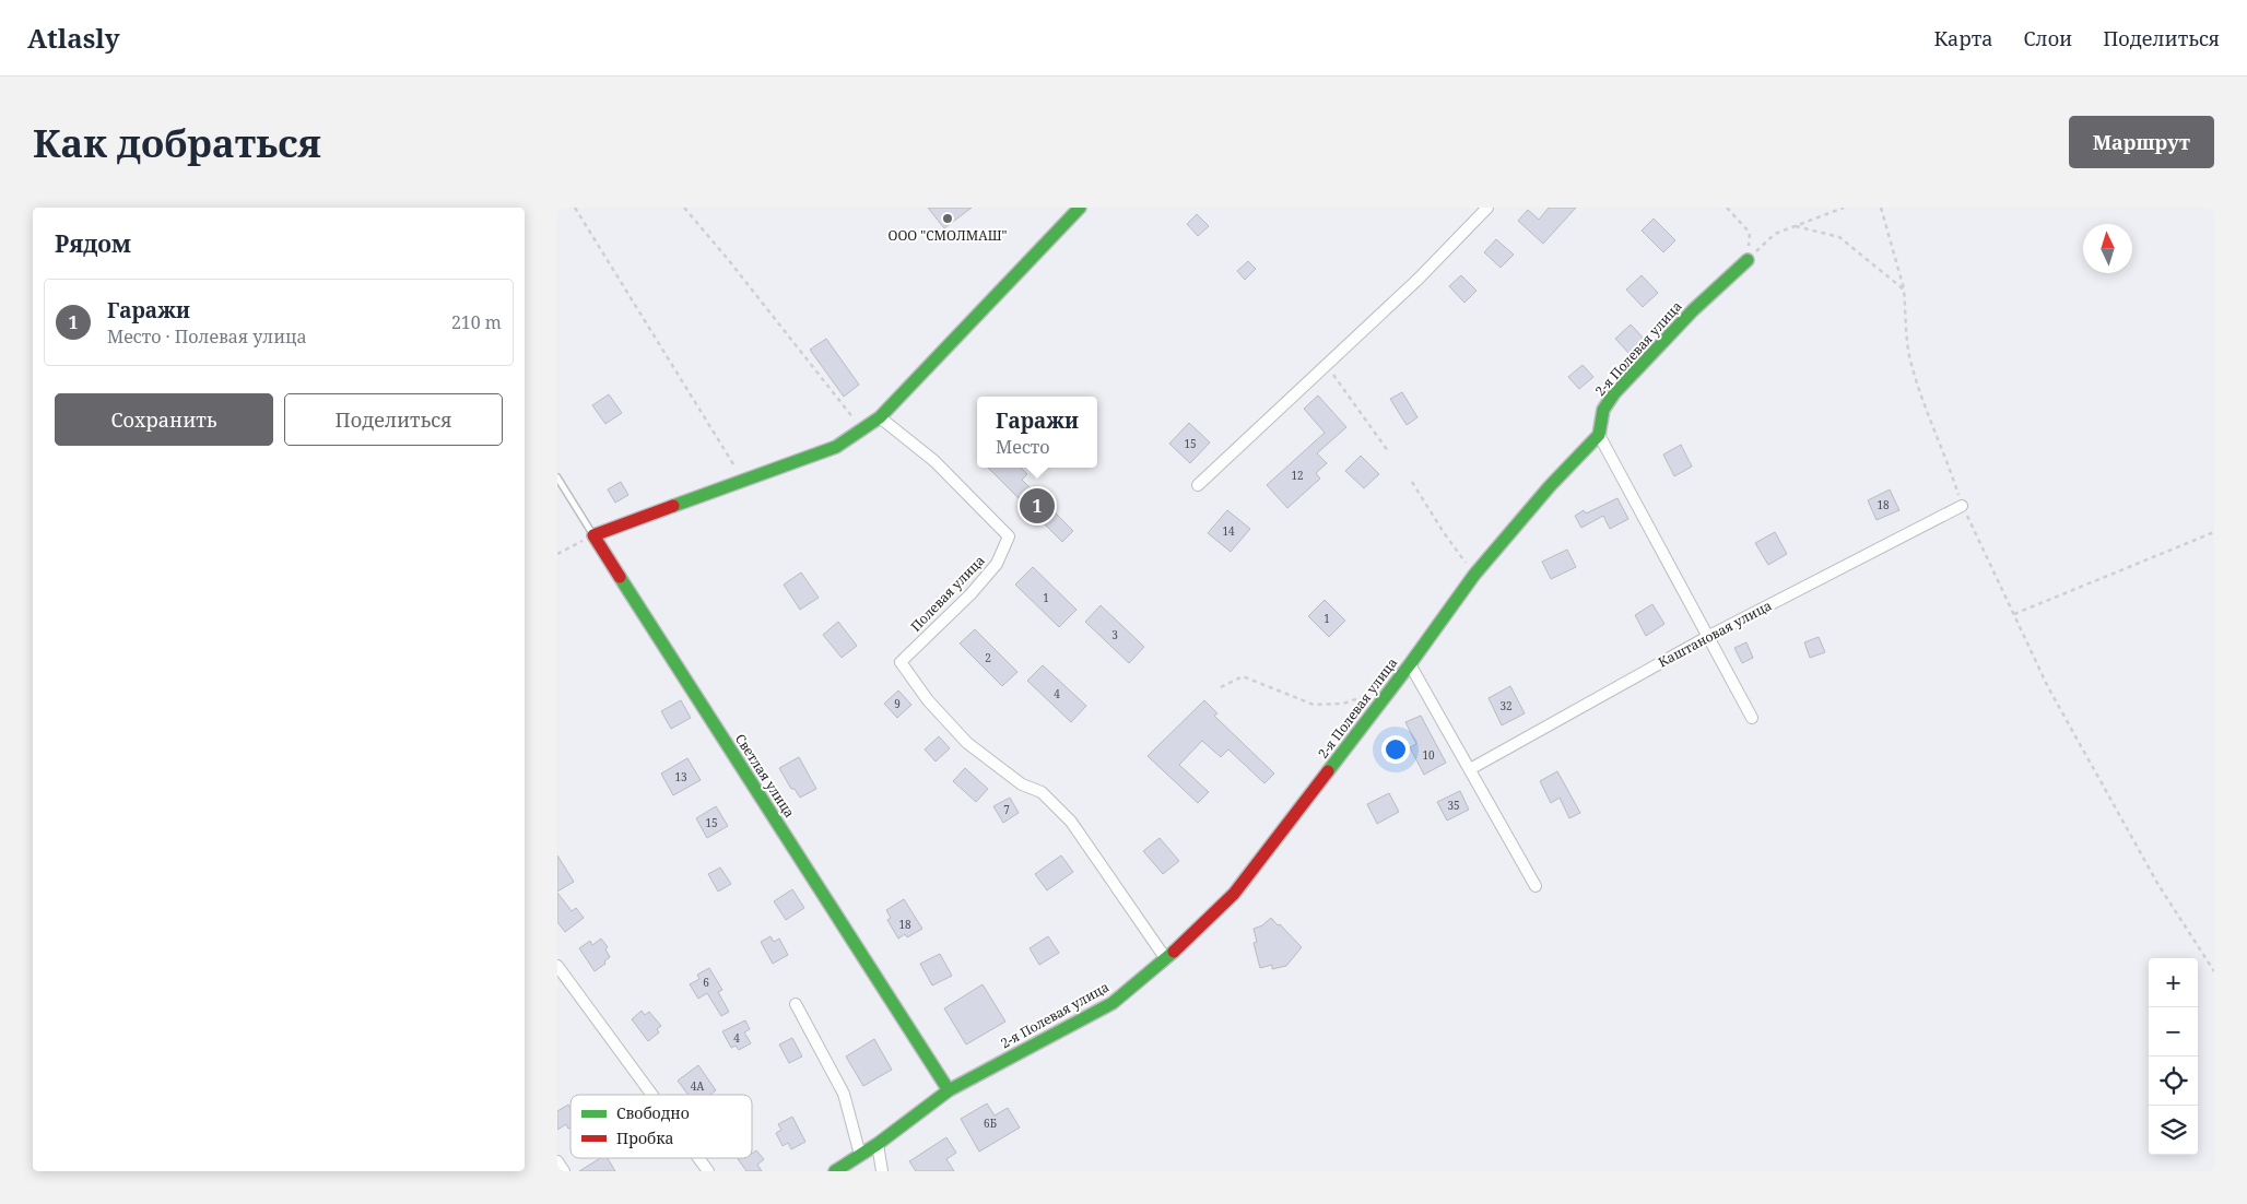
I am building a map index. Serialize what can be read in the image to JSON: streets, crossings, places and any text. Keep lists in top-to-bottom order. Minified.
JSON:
{"streets":{"street":["2-я Полевая улица","Полевая улица","Каштановая улица","Светлая улица"]},"crossings":[["2-я Полевая улица","Полевая улица"],["2-я Полевая улица","Светлая улица"]],"places":["ООО \"СМОЛМАШ\""],"house_numbers":["15","12","18","14","1","1","3","2","4","9","32","10","13","35","7","15","18","6","4","4А","6Б"],"legend":["Свободно","Пробка"],"north":"top","page":{"header":"Atlasly","nav":["Карта","Слои","Поделиться"],"buttons":["Маршрут",["Сохранить","Поделиться"]],"title":"Как добраться","heading":"Рядом","list":[{"mark":"1","name":"Гаражи","note":"Место · Полевая улица","value":"210 m"}],"popup":["Гаражи","Место"],"pins":"1","map_buttons":["+","−"]}}
